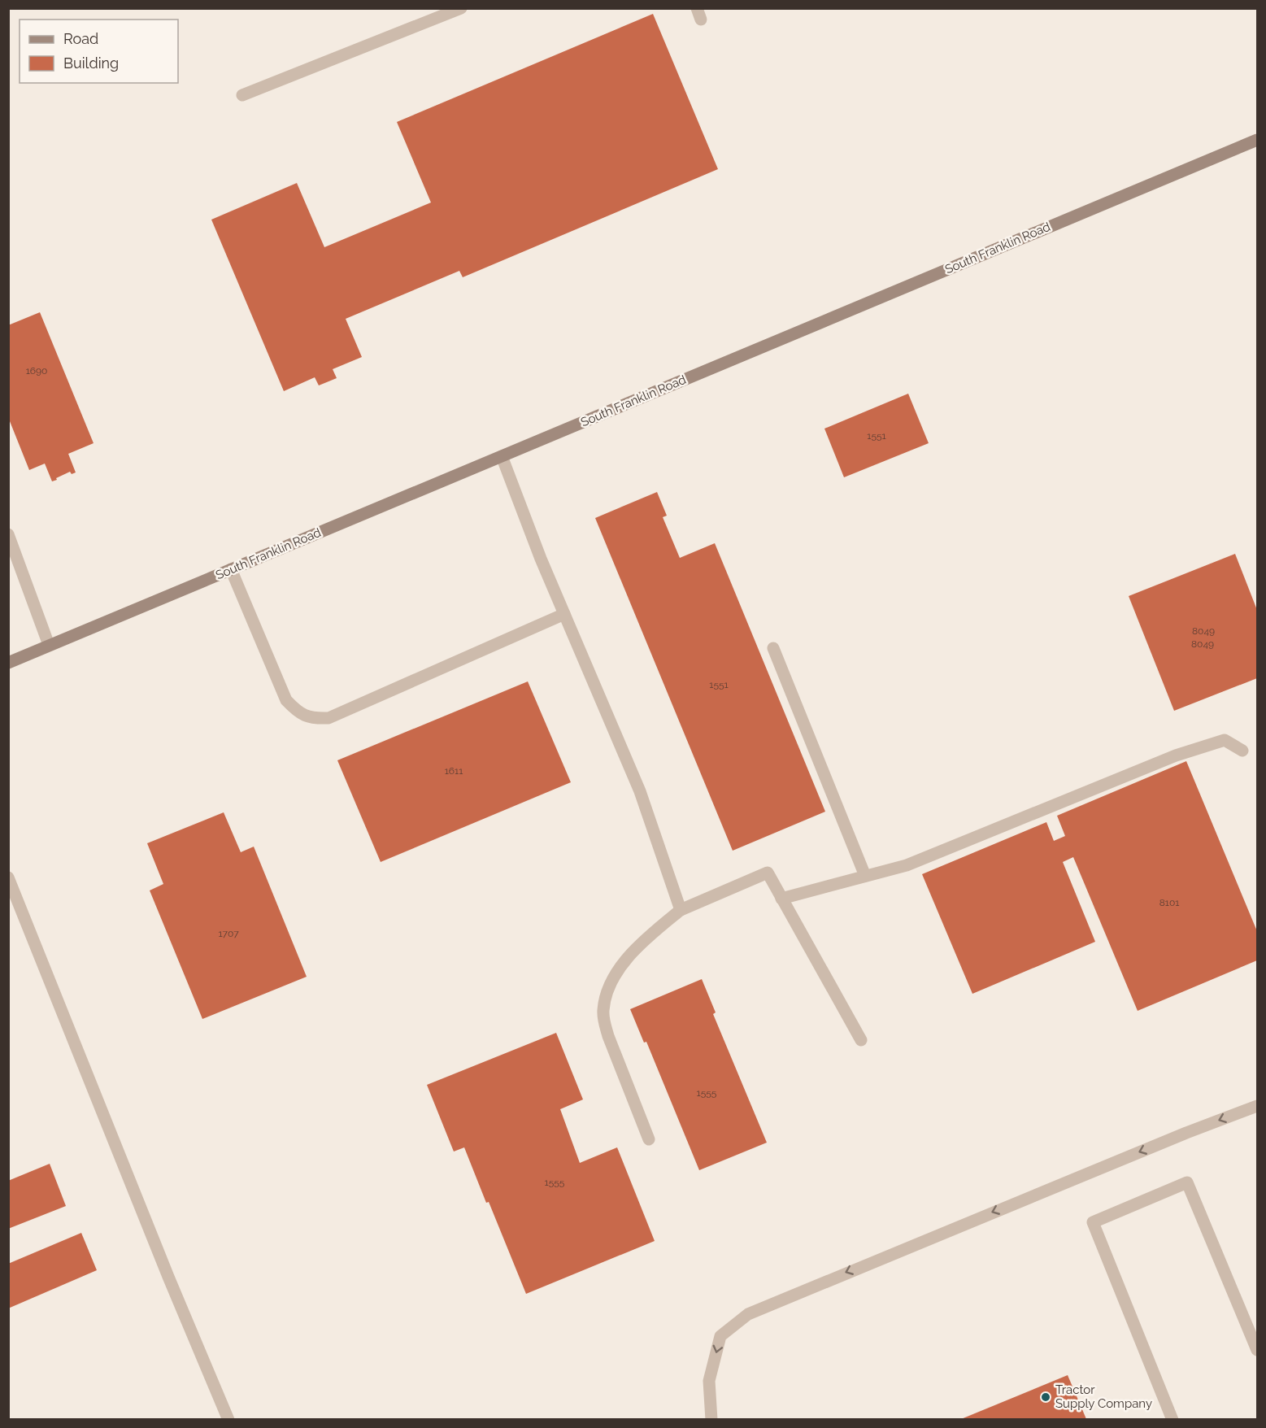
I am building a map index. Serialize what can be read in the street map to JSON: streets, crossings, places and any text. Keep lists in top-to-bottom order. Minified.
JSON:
{"streets":{"main road":["South Franklin Road"]},"places":["Tractor Supply Company"],"house_numbers":["1690","1551","8049","8049","1551","1611","8101","1707","1555","1555"],"legend":["Road","Building"]}
